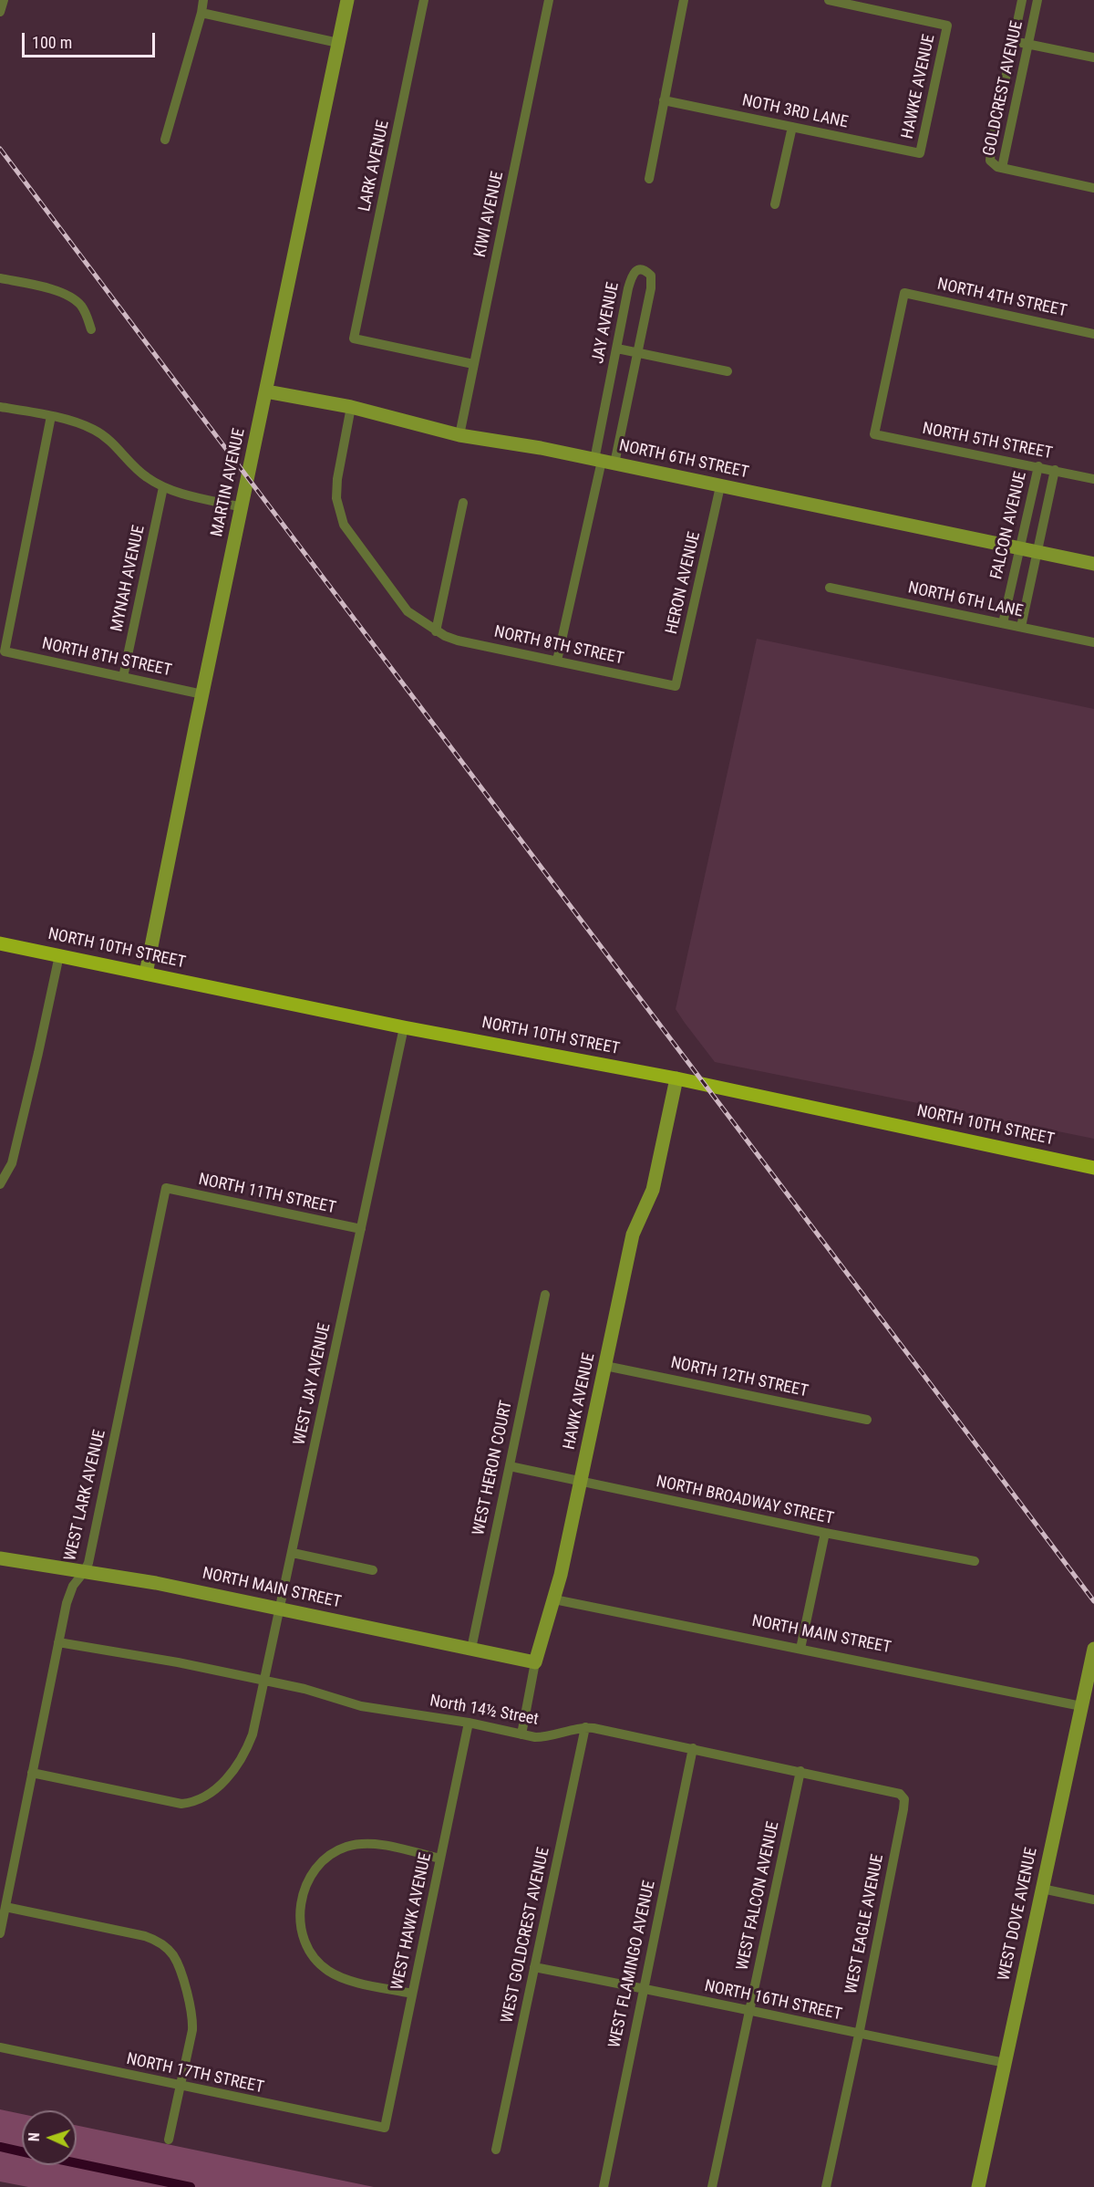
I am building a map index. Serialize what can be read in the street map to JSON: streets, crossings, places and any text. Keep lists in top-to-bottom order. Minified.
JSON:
{"streets":{"main road":["NORTH 10TH STREET"],"street":["HAWKE AVENUE","GOLDCREST AVENUE","NOTH 3RD LANE","LARK AVENUE","KIWI AVENUE","NORTH 4TH STREET","JAY AVENUE","NORTH 5TH STREET","NORTH 6TH STREET","MARTIN AVENUE","FALCON AVENUE","MYNAH AVENUE","HERON AVENUE","NORTH 6TH LANE","NORTH 8TH STREET","NORTH 11TH STREET","NORTH 12TH STREET","WEST JAY AVENUE","HAWK AVENUE","WEST HERON COURT","WEST LARK AVENUE","NORTH BROADWAY STREET","NORTH MAIN STREET","North 14½ Street","WEST FALCON AVENUE","WEST DOVE AVENUE","WEST HAWK AVENUE","WEST EAGLE AVENUE","WEST GOLDCREST AVENUE","WEST FLAMINGO AVENUE","NORTH 16TH STREET","NORTH 17TH STREET"]},"crossings":[["HAWKE AVENUE","NOTH 3RD LANE"],["LARK AVENUE","KIWI AVENUE"],["KIWI AVENUE","NORTH 6TH STREET"],["NORTH 4TH STREET","NORTH 5TH STREET"],["JAY AVENUE","NORTH 6TH STREET"],["JAY AVENUE","NORTH 8TH STREET"],["NORTH 5TH STREET","FALCON AVENUE"],["NORTH 6TH STREET","MARTIN AVENUE"],["NORTH 6TH STREET","FALCON AVENUE"],["NORTH 6TH STREET","HERON AVENUE"],["MARTIN AVENUE","NORTH 8TH STREET"],["MARTIN AVENUE","NORTH 10TH STREET"],["FALCON AVENUE","NORTH 6TH LANE"],["MYNAH AVENUE","NORTH 8TH STREET"],["HERON AVENUE","NORTH 8TH STREET"],["NORTH 10TH STREET","WEST JAY AVENUE"],["NORTH 10TH STREET","HAWK AVENUE"],["NORTH 11TH STREET","WEST JAY AVENUE"],["NORTH 11TH STREET","WEST LARK AVENUE"],["NORTH 12TH STREET","HAWK AVENUE"],["WEST JAY AVENUE","WEST LARK AVENUE"],["WEST JAY AVENUE","NORTH MAIN STREET"],["WEST JAY AVENUE","North 14½ Street"],["HAWK AVENUE","NORTH BROADWAY STREET"],["HAWK AVENUE","NORTH MAIN STREET"],["HAWK AVENUE","North 14½ Street"],["WEST HERON COURT","NORTH BROADWAY STREET"],["WEST HERON COURT","NORTH MAIN STREET"],["WEST LARK AVENUE","NORTH MAIN STREET"],["WEST LARK AVENUE","North 14½ Street"],["NORTH MAIN STREET","WEST DOVE AVENUE"],["North 14½ Street","WEST FALCON AVENUE"],["North 14½ Street","WEST HAWK AVENUE"],["North 14½ Street","WEST EAGLE AVENUE"],["North 14½ Street","WEST GOLDCREST AVENUE"],["North 14½ Street","WEST FLAMINGO AVENUE"],["WEST FALCON AVENUE","NORTH 16TH STREET"],["WEST DOVE AVENUE","NORTH 16TH STREET"],["WEST HAWK AVENUE","NORTH 17TH STREET"],["WEST EAGLE AVENUE","NORTH 16TH STREET"],["WEST GOLDCREST AVENUE","NORTH 16TH STREET"],["WEST FLAMINGO AVENUE","NORTH 16TH STREET"]],"scale_bar":"100 m","north":"left"}
